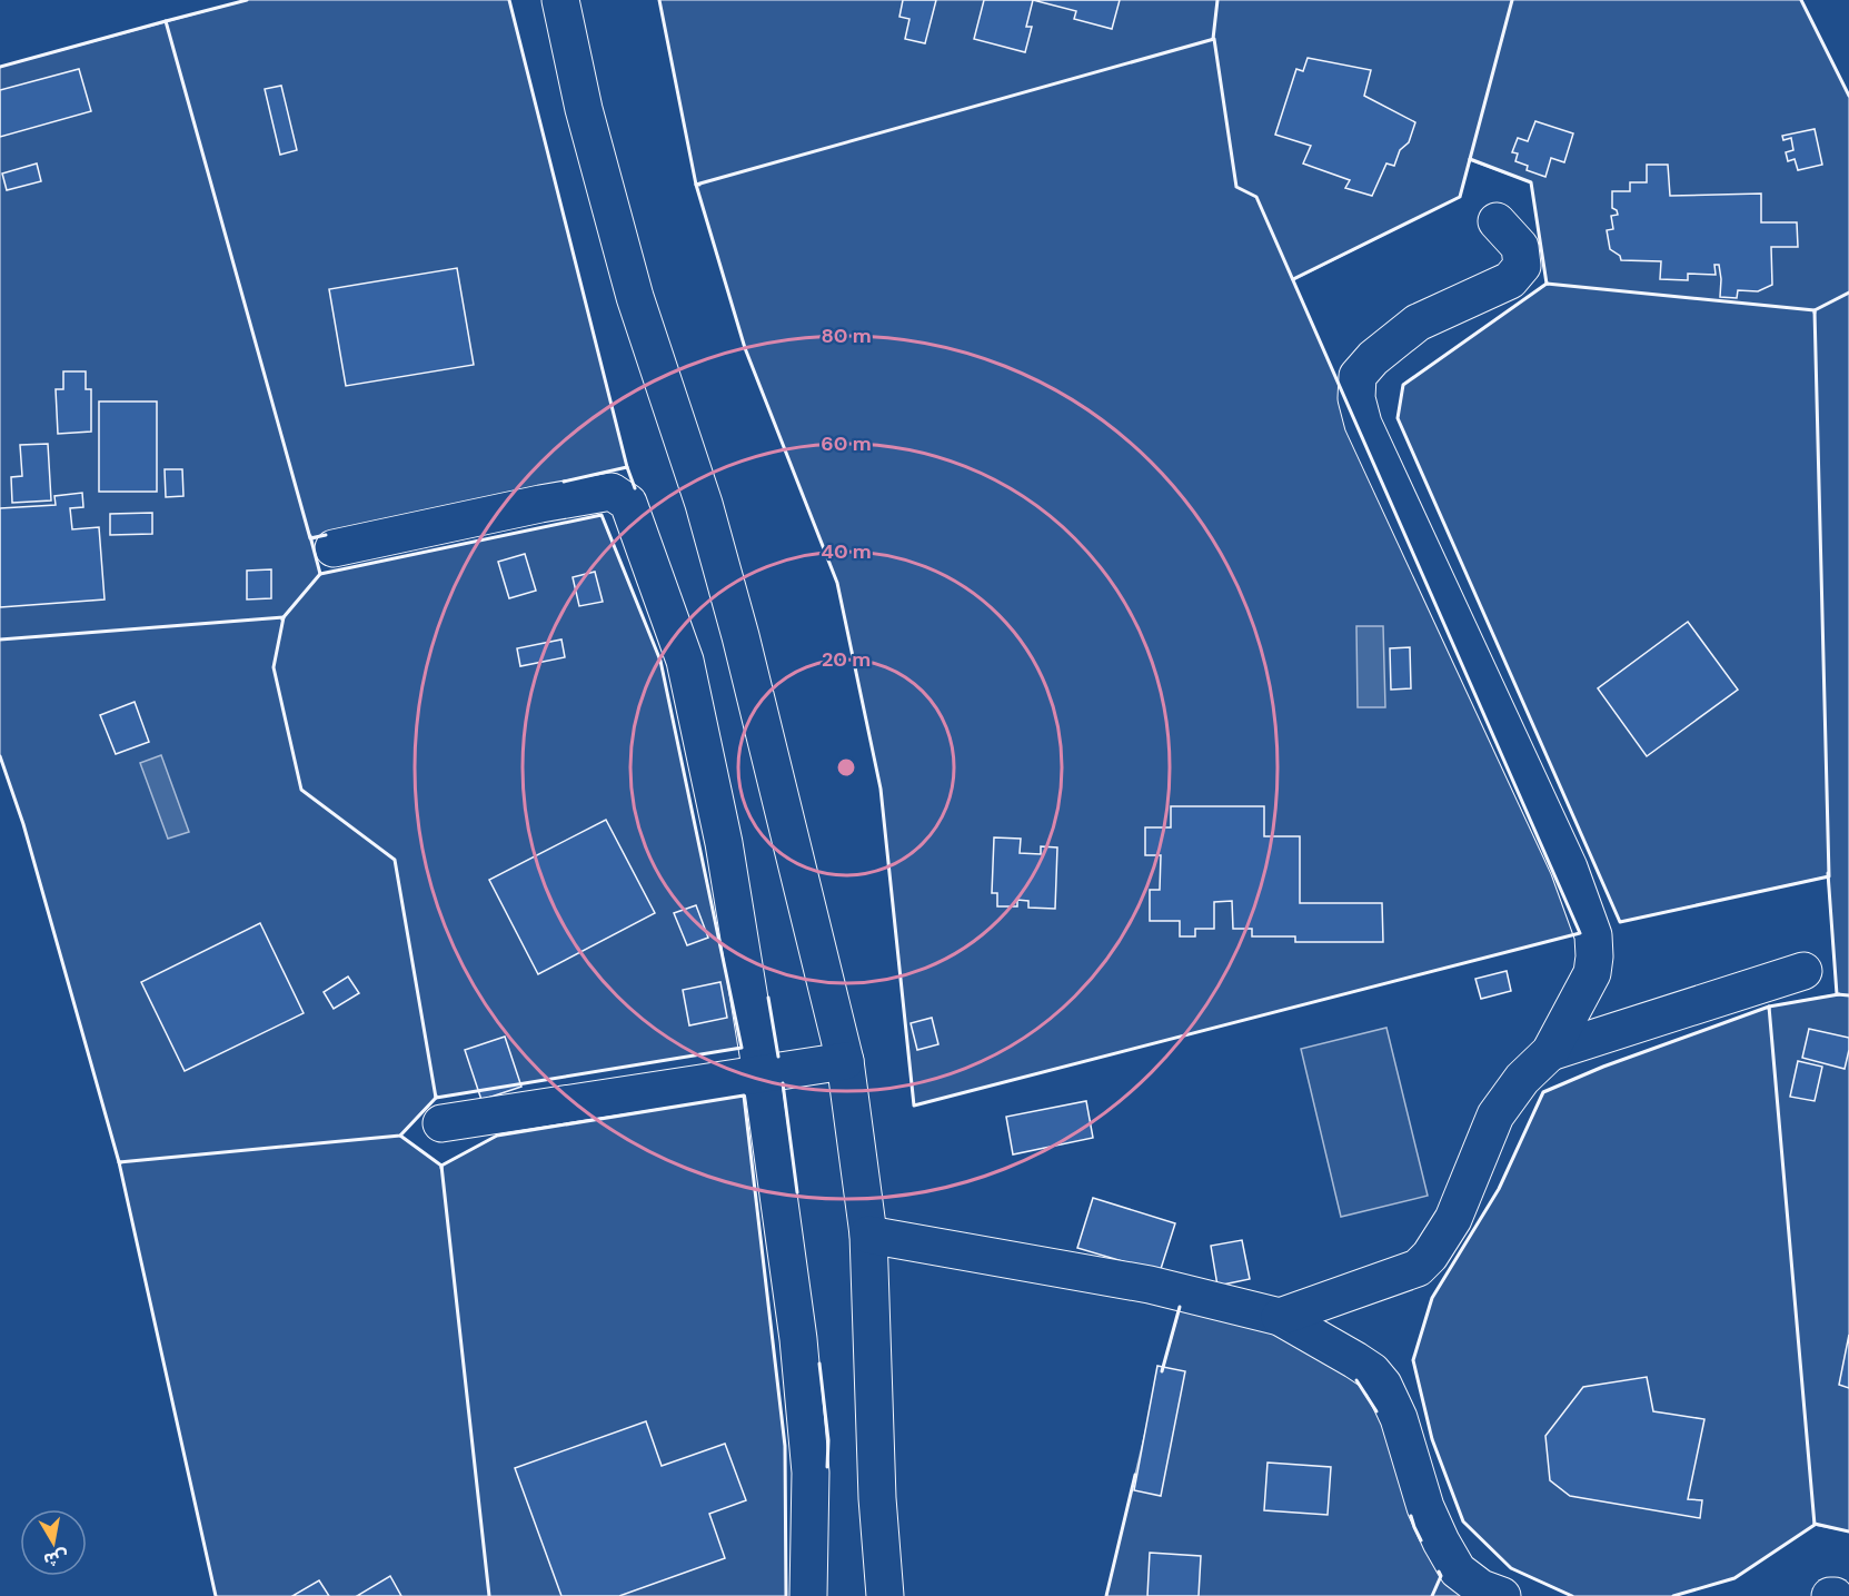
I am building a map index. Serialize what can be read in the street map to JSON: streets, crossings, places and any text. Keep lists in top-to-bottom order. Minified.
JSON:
{"north":"bottom","rings":["80 m","60 m","40 m","20 m"]}
